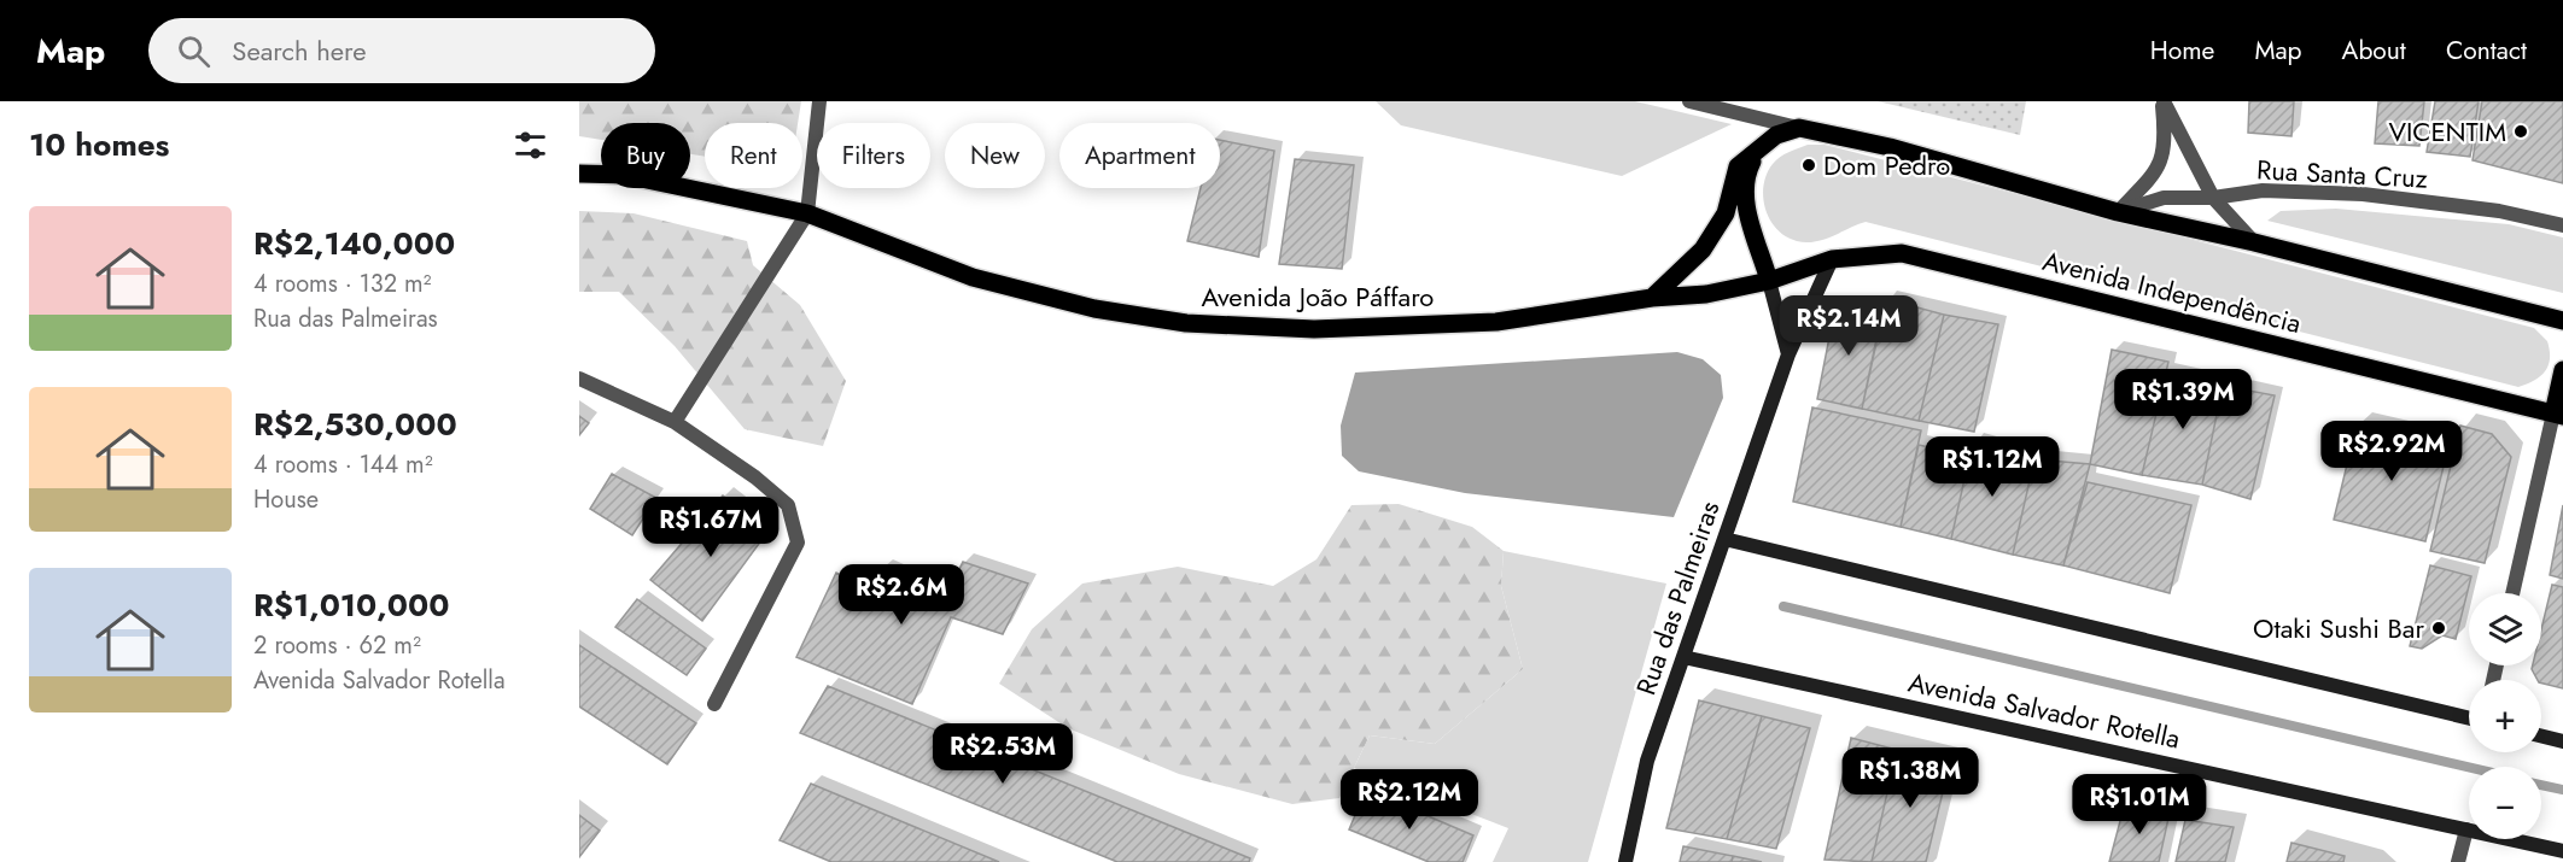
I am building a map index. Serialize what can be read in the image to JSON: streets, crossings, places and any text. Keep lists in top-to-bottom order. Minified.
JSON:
{"streets":{"main road":["Avenida Independência","Avenida João Páffaro"],"street":["Rua Santa Cruz","Rua das Palmeiras","Avenida Salvador Rotella"]},"crossings":[["Avenida Independência","Avenida João Páffaro"],["Avenida Independência","Rua das Palmeiras"],["Rua das Palmeiras","Avenida Salvador Rotella"]],"places":["VICENTIM","Dom Pedro","Otaki Sushi Bar"],"page":{"header":"Map","search":"Search here","nav":["Home","Map","About","Contact"],"heading":"10 homes","chip":["Buy","Rent","Filters","New","Apartment"],"list":[{"name":"R$2,140,000","note":"4 rooms · 132 m² · Rua das Palmeiras"},{"name":"R$2,530,000","note":"4 rooms · 144 m² · House"},{"name":"R$1,010,000","note":"2 rooms · 62 m² · Avenida Salvador Rotella"}],"price":["R$2.14M","R$1.39M","R$2.92M","R$1.12M","R$1.67M","R$2.6M","R$2.53M","R$1.38M","R$2.12M","R$1.01M"],"map_buttons":["+","−"]}}
